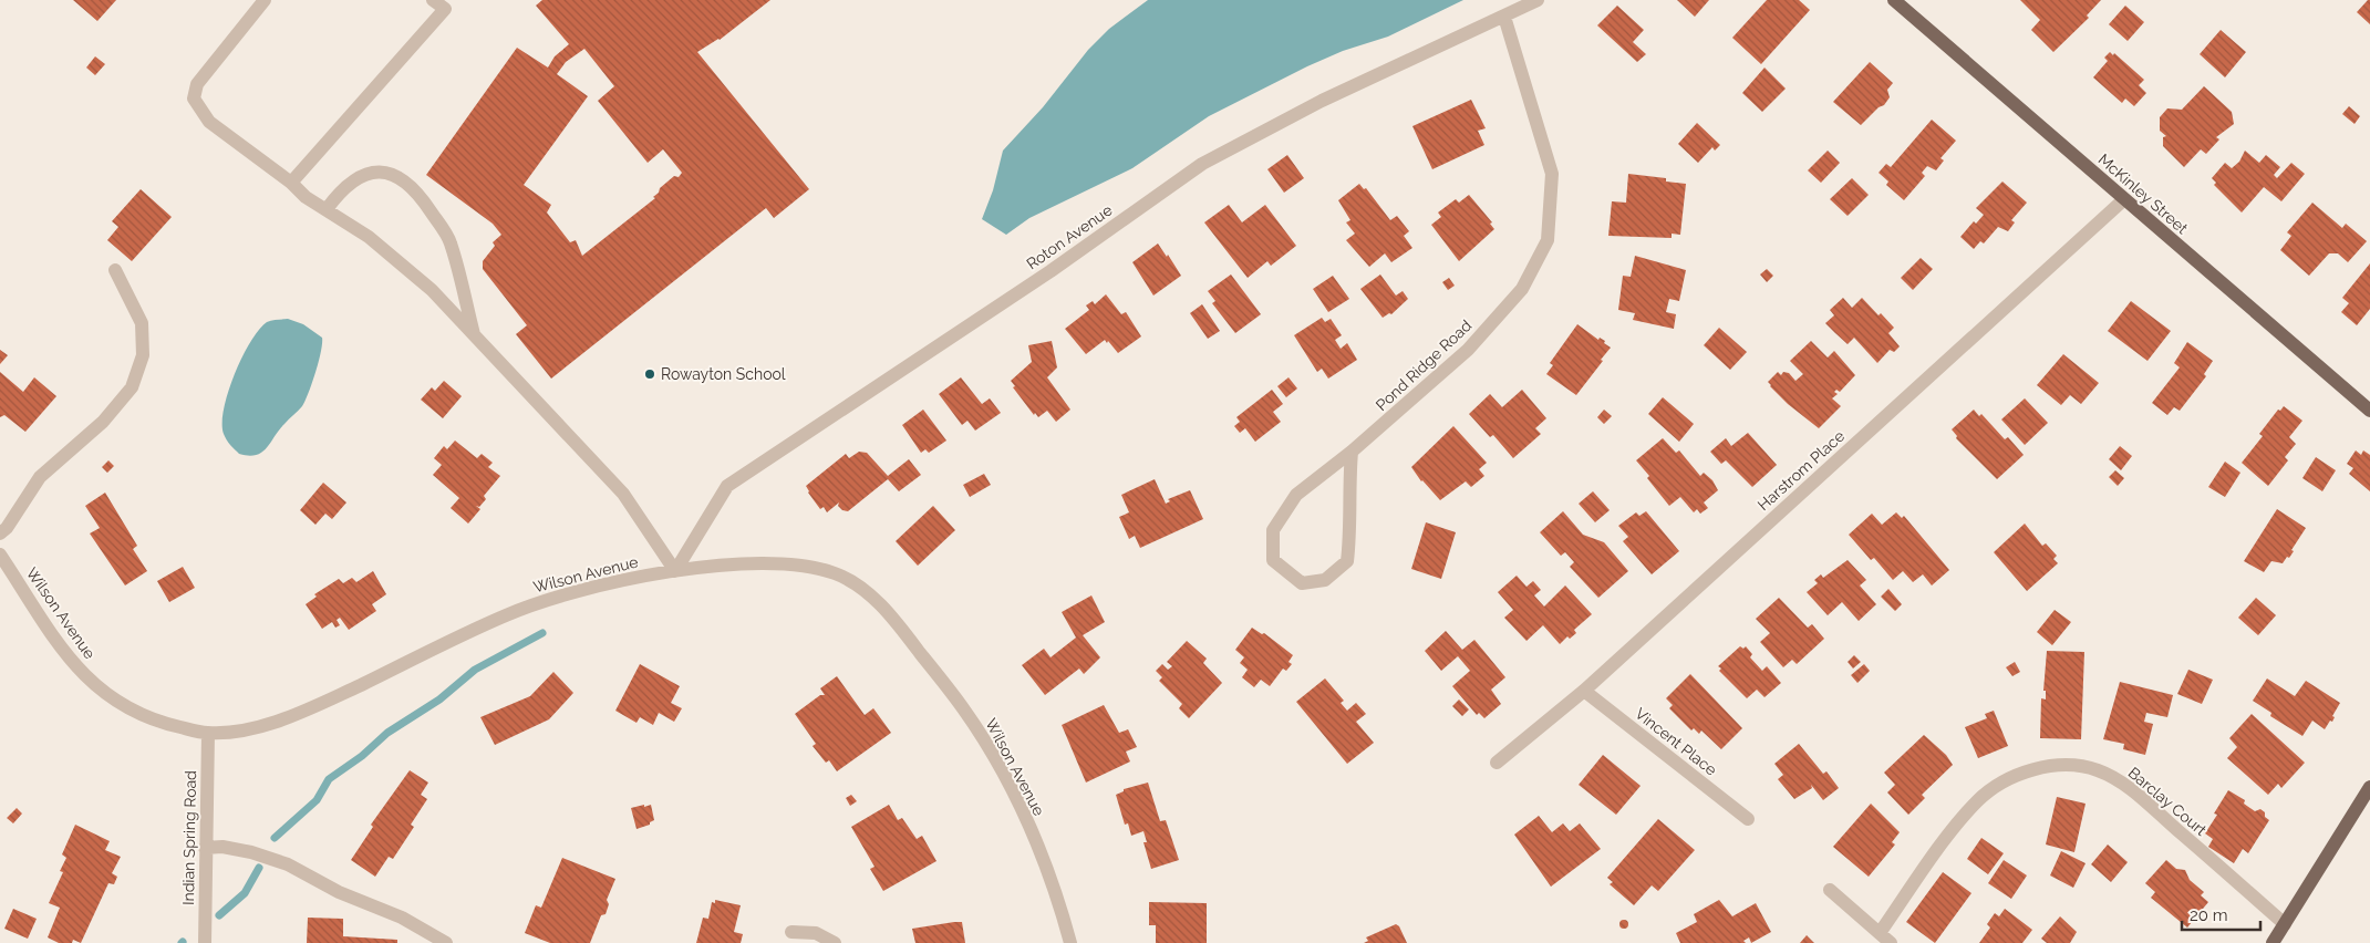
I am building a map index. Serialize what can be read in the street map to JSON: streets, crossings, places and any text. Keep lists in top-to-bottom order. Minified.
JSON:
{"streets":{"main road":["McKinley Street"],"street":["Roton Avenue","Pond Ridge Road","Harstrom Place","Wilson Avenue","Vincent Place","Barclay Court","Indian Spring Road"]},"crossings":[["McKinley Street","Harstrom Place"],["Roton Avenue","Pond Ridge Road"],["Roton Avenue","Wilson Avenue"],["Harstrom Place","Vincent Place"],["Wilson Avenue","Indian Spring Road"]],"places":["Rowayton School"],"scale_bar":"20 m"}
